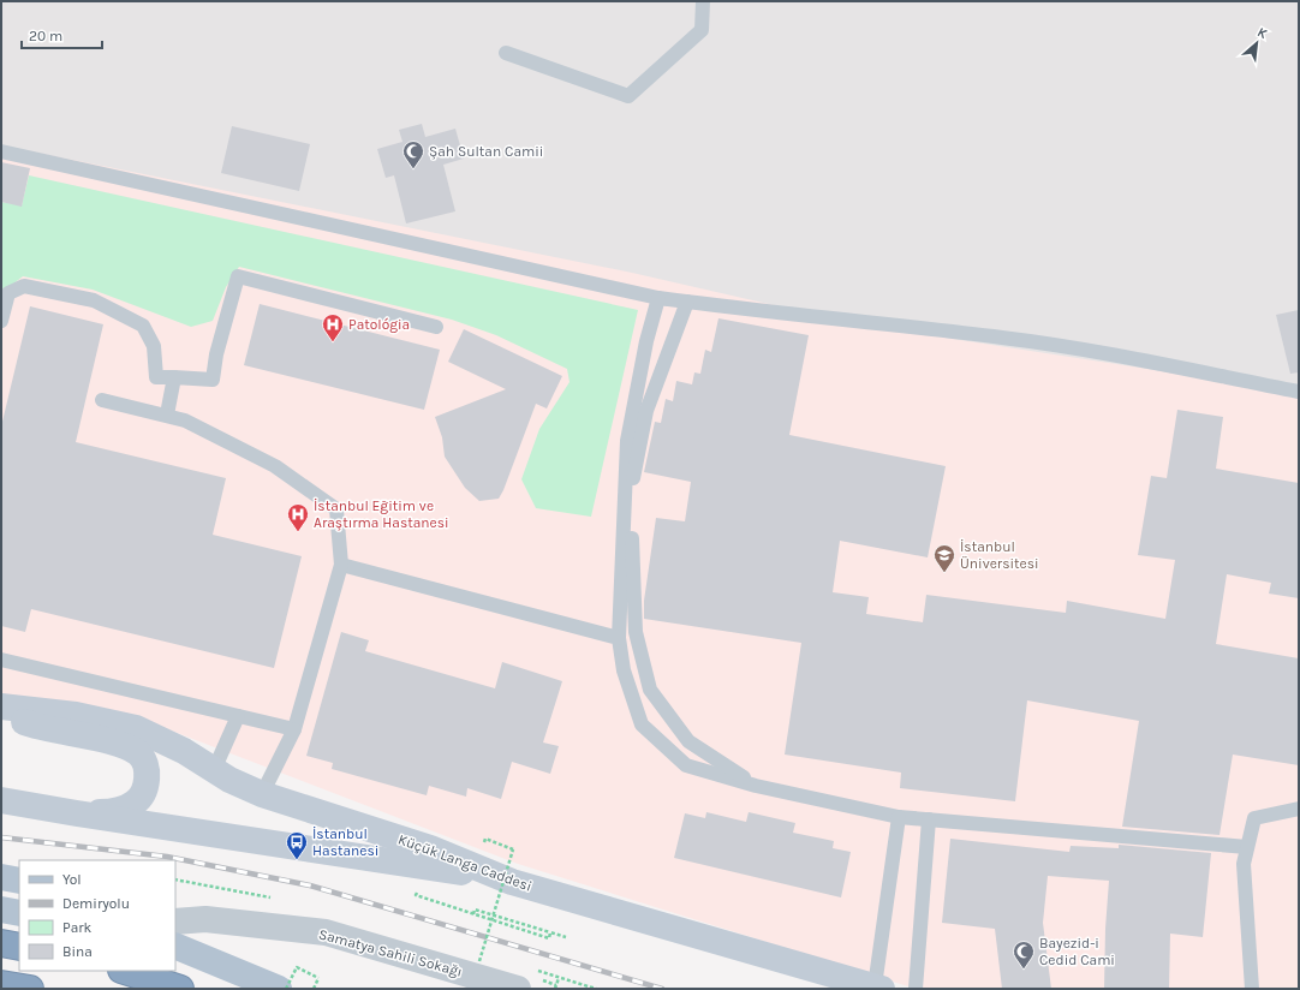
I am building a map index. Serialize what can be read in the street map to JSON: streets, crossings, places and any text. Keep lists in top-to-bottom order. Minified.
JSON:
{"streets":{"street":["Küçük Langa Caddesi","Samatya Sahili Sokağı"]},"places":{"mosque":["Şah Sultan Camii","Bayezid-i Cedid Cami"],"hospital":["Patológia","İstanbul Eğitim ve Araştırma Hastanesi"],"school or university":["İstanbul Üniversitesi"],"bus stop":["İstanbul Hastanesi"]},"legend":["Yol","Demiryolu","Park","Bina"],"scale_bar":"20 m","north":"top right"}
